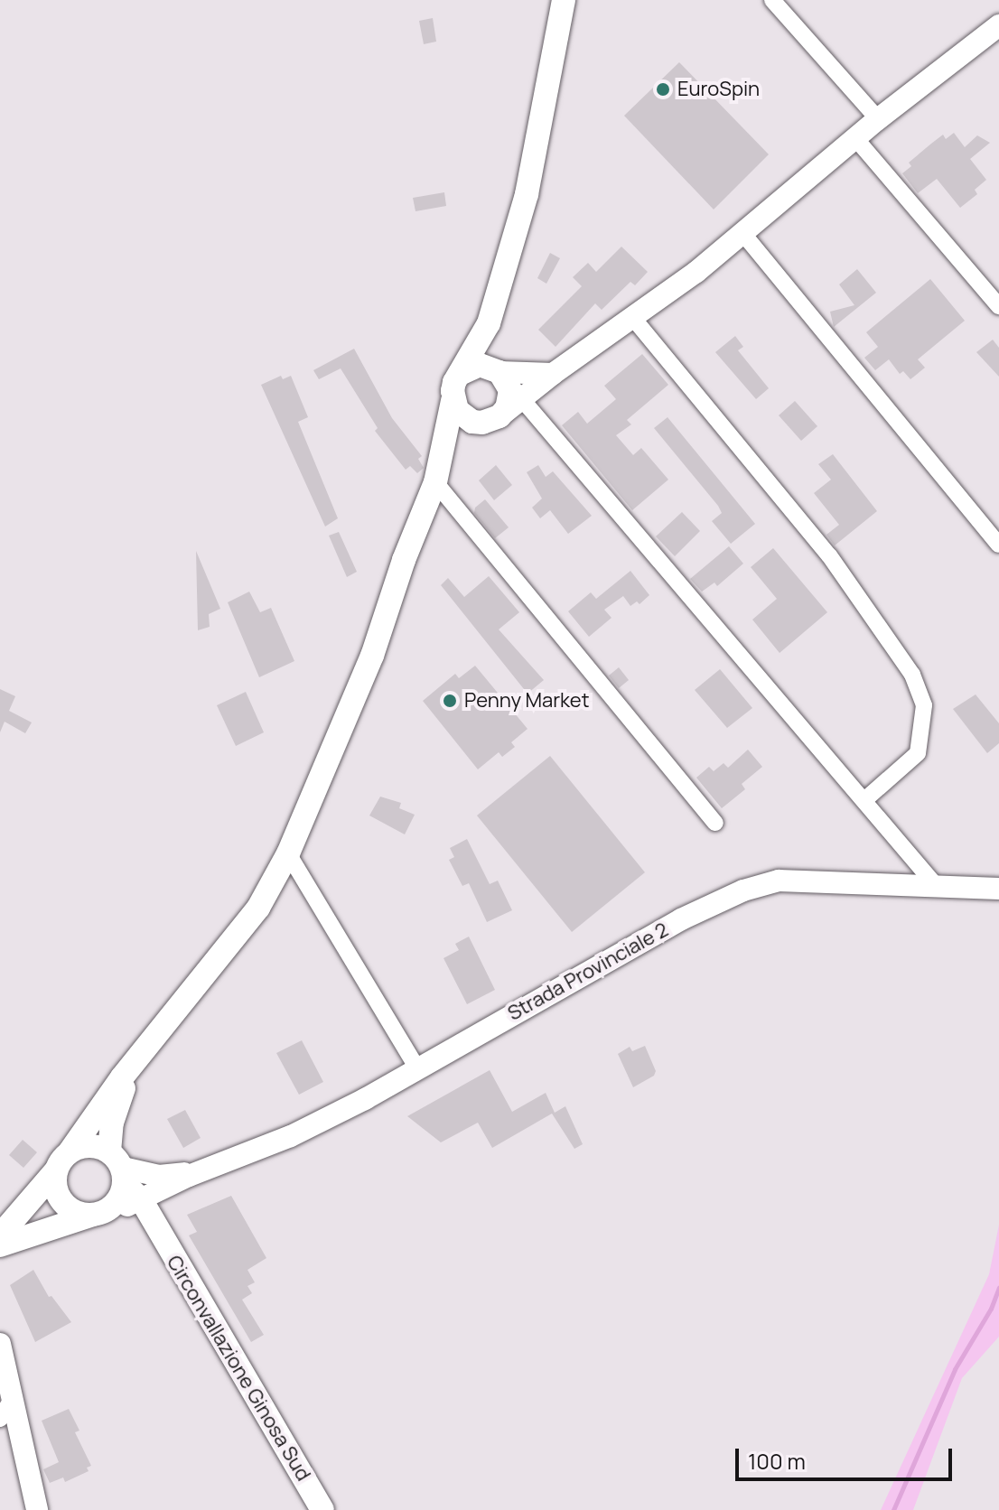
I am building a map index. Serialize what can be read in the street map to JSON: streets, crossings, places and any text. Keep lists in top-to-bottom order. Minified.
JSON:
{"streets":{"main road":["Circonvallazione Ginosa Sud"],"street":["Strada Provinciale 2"]},"places":["EuroSpin","Penny Market"],"scale_bar":"100 m"}
